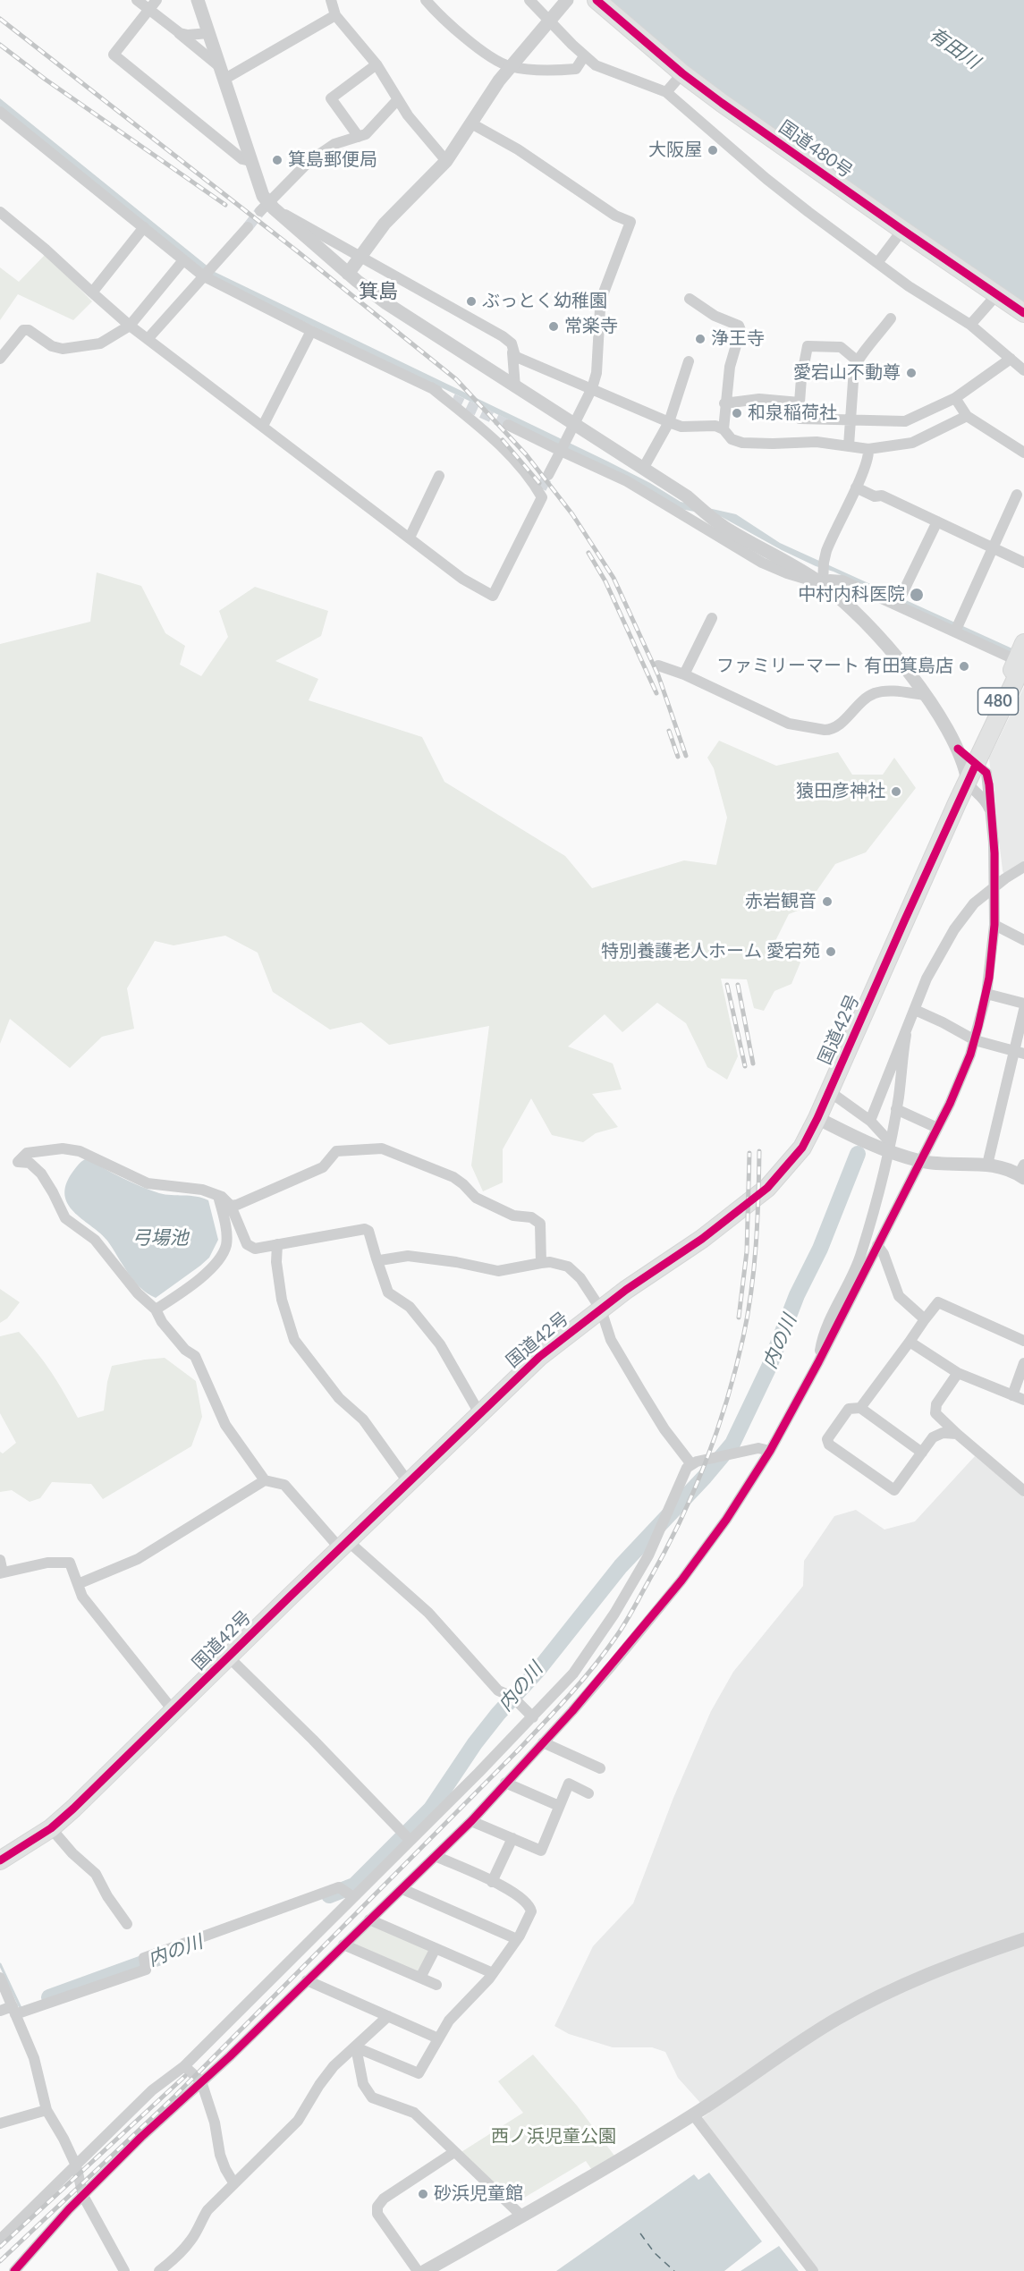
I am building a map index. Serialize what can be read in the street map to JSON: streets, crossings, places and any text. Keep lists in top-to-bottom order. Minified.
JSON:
{"streets":{"highway":["国道480号","国道42号"]},"districts":["箕島"],"water":["有田川","弓場池","内の川"],"parks":["西ノ浜児童公園"],"places":["大阪屋","箕島郵便局","ぶっとく幼稚園","常楽寺","浄王寺","愛宕山不動尊","和泉稲荷社","中村内科医院","ファミリーマート 有田箕島店","猿田彦神社","赤岩観音","特別養護老人ホーム 愛宕苑","砂浜児童館"]}
